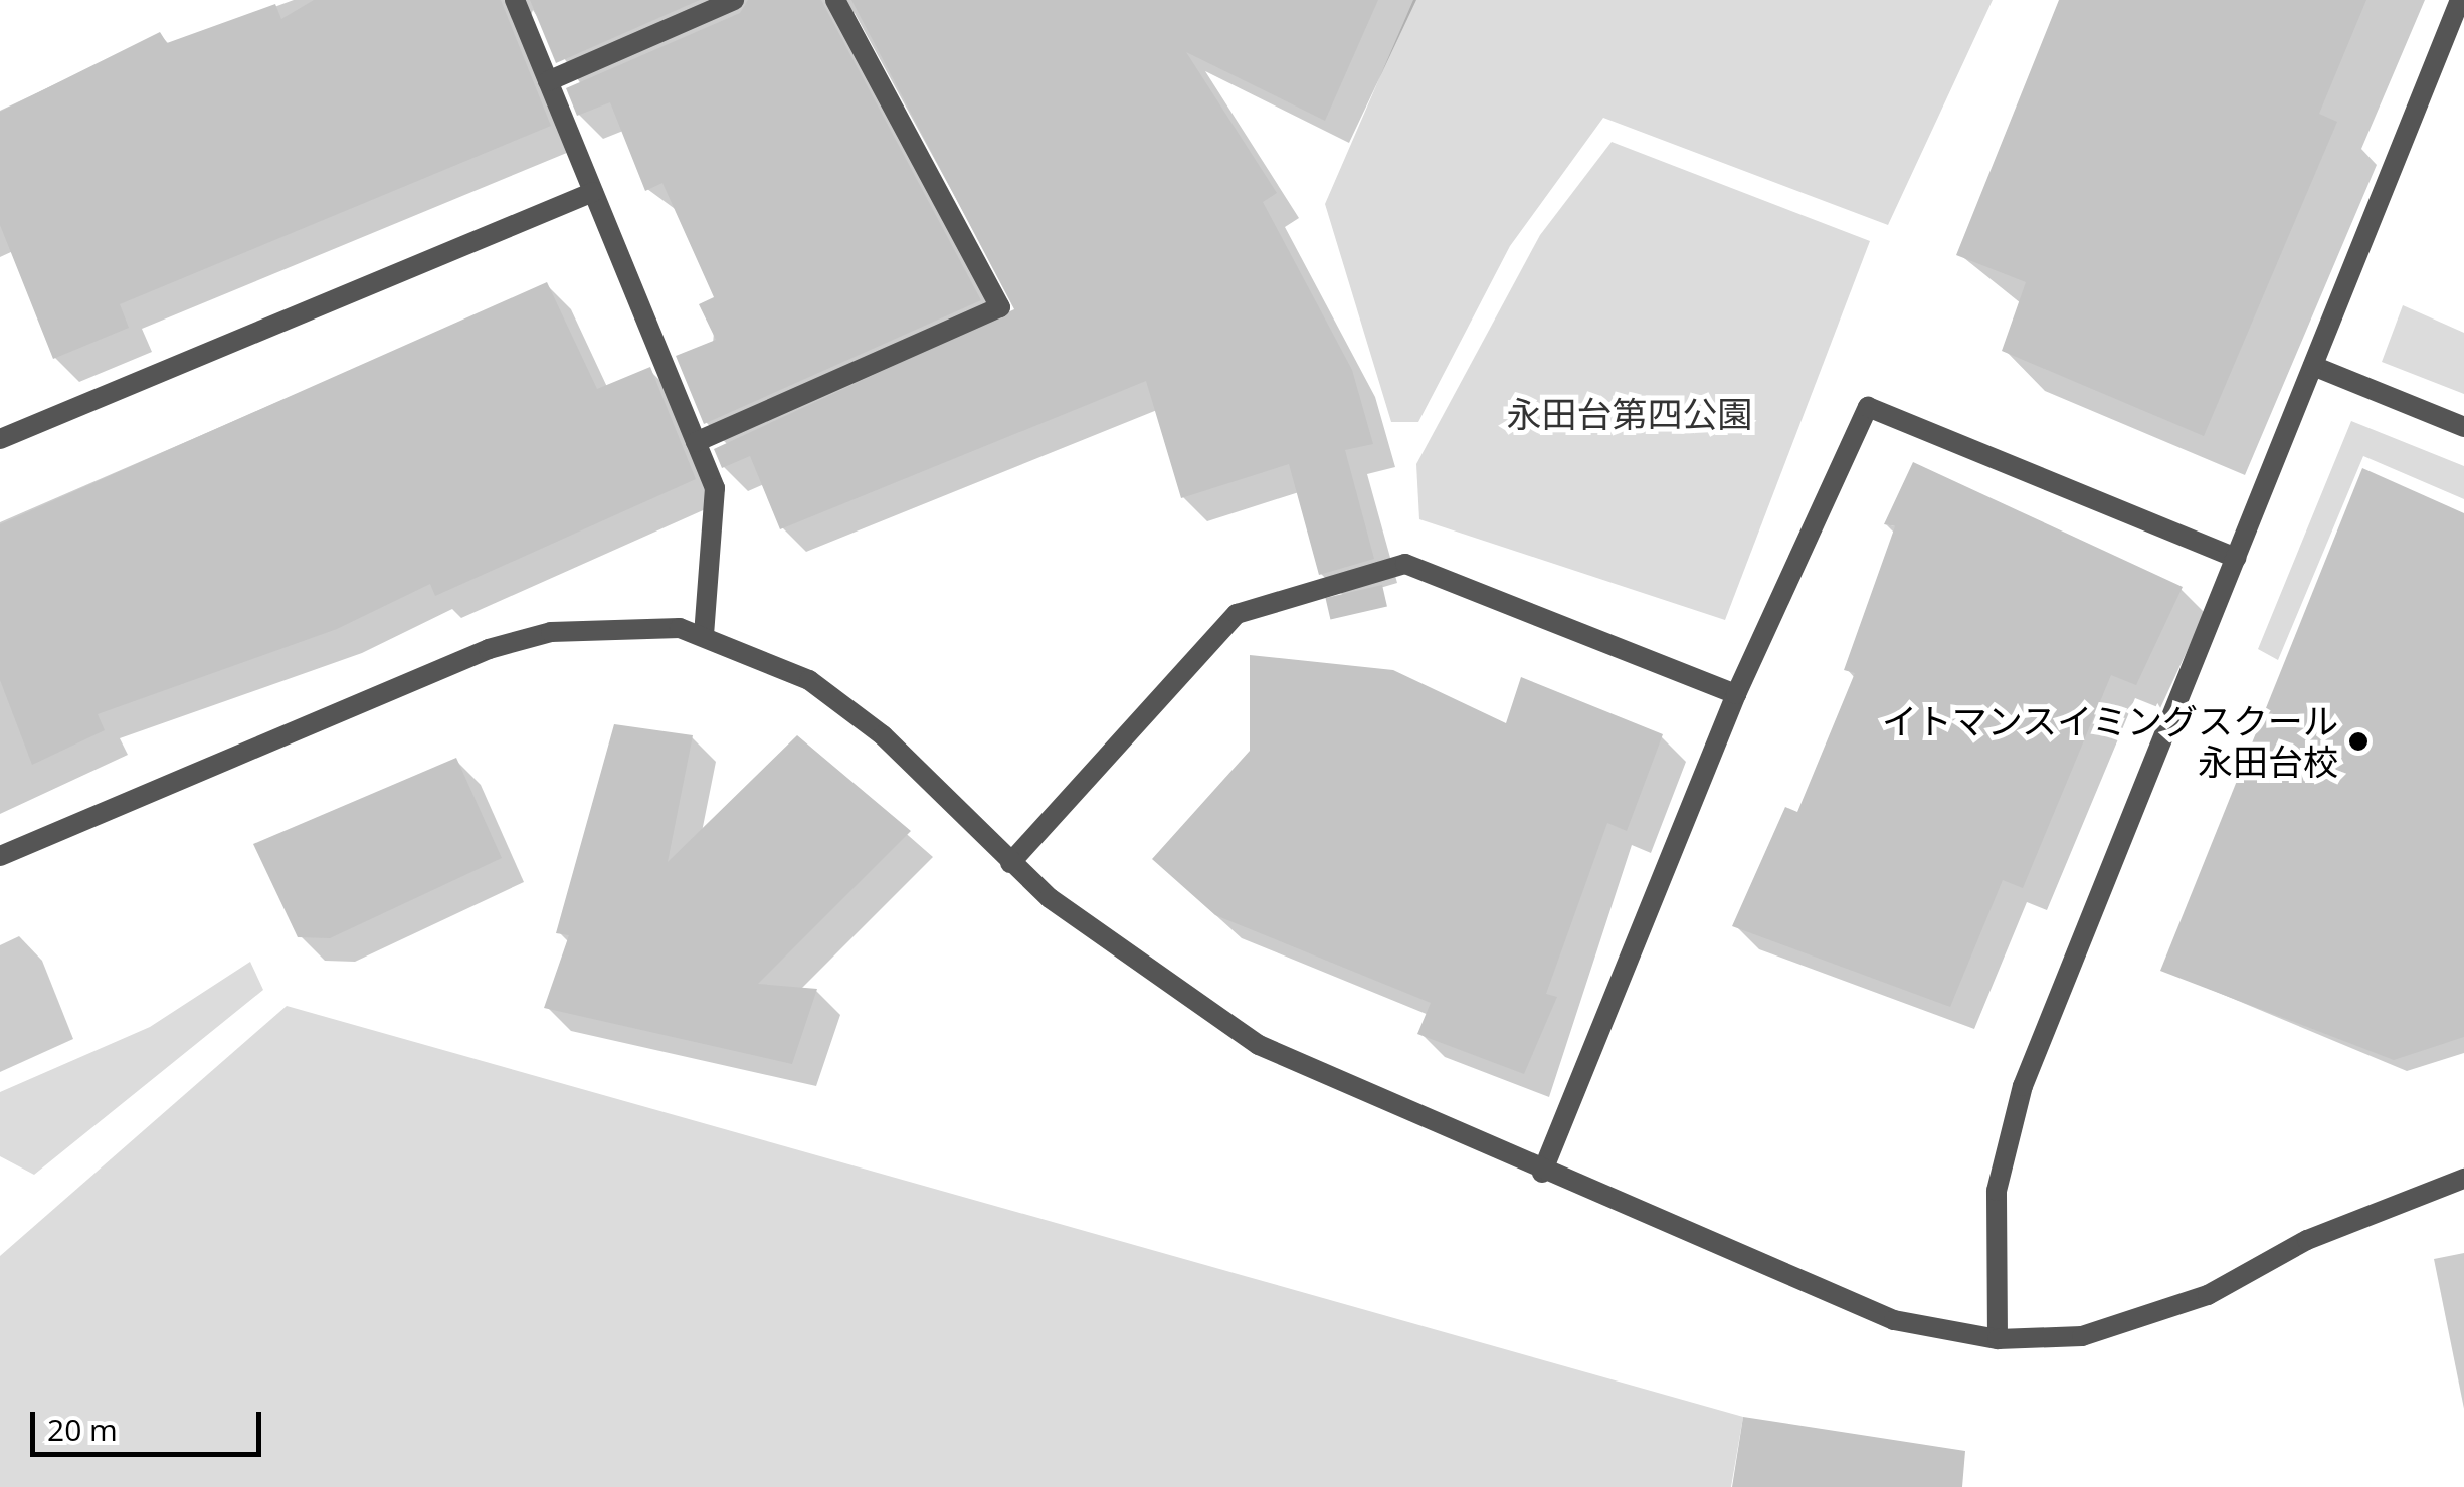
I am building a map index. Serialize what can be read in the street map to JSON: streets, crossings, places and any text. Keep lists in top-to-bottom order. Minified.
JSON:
{"parks":["永田台第四公園"],"places":["イトマンスイミングスクール 永田台校"],"scale_bar":"20 m"}
